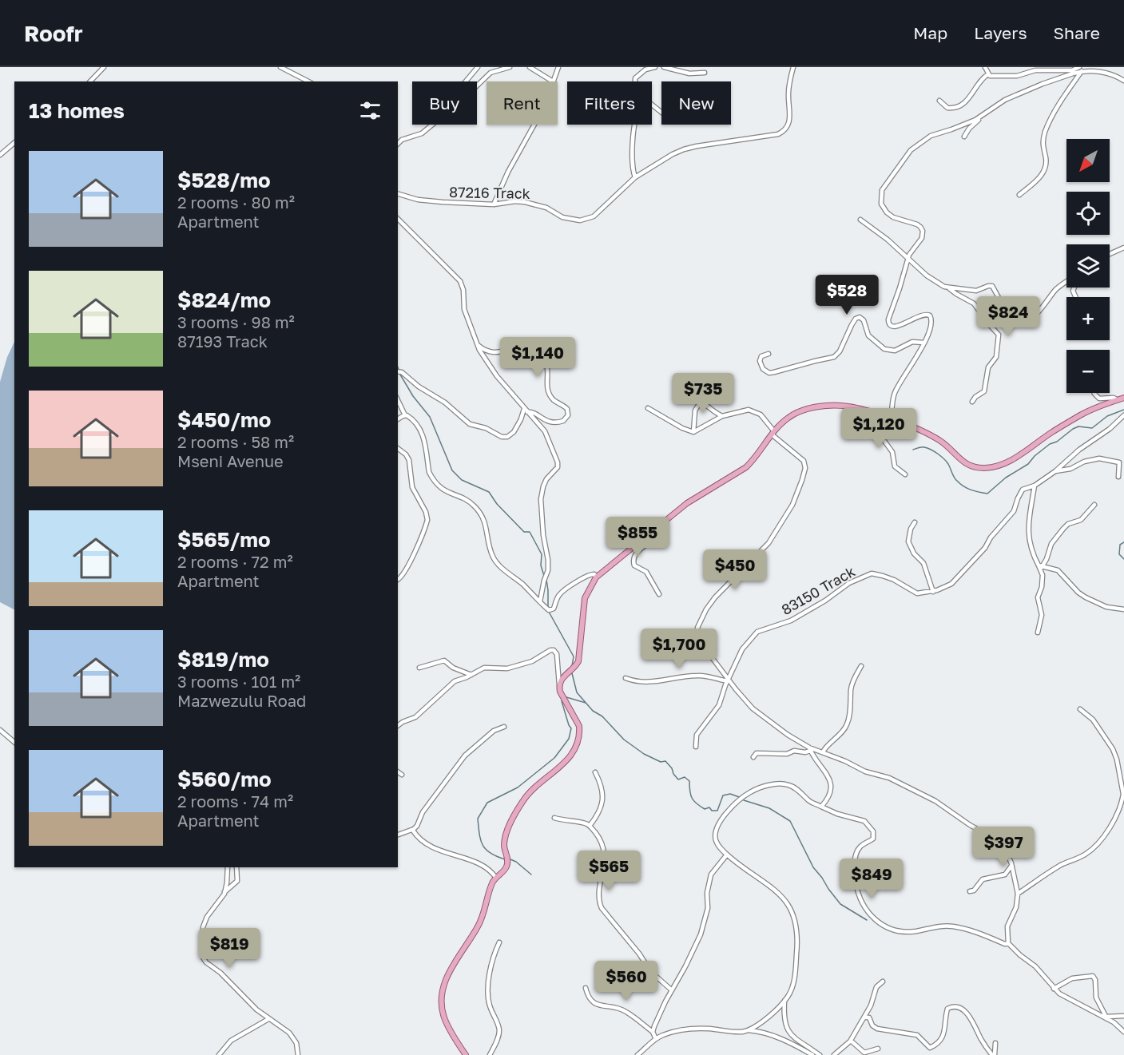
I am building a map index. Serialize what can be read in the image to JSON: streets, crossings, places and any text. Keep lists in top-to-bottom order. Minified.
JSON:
{"streets":{"street":["87216 Track","83150 Track"]},"north":"bottom left","page":{"header":"Roofr","nav":["Map","Layers","Share"],"chip":["Buy","Rent","Filters","New"],"heading":"13 homes","map_buttons":["+","−"],"list":[{"name":"$528/mo","note":"2 rooms · 80 m² · Apartment"},{"name":"$824/mo","note":"3 rooms · 98 m² · 87193 Track"},{"name":"$450/mo","note":"2 rooms · 58 m² · Mseni Avenue"},{"name":"$565/mo","note":"2 rooms · 72 m² · Apartment"},{"name":"$819/mo","note":"3 rooms · 101 m² · Mazwezulu Road"},{"name":"$560/mo","note":"2 rooms · 74 m² · Apartment"}],"price":["$528","$824","$1,140","$735","$1,120","$855","$450","$1,700","$397","$565","$849","$819","$560"]}}
